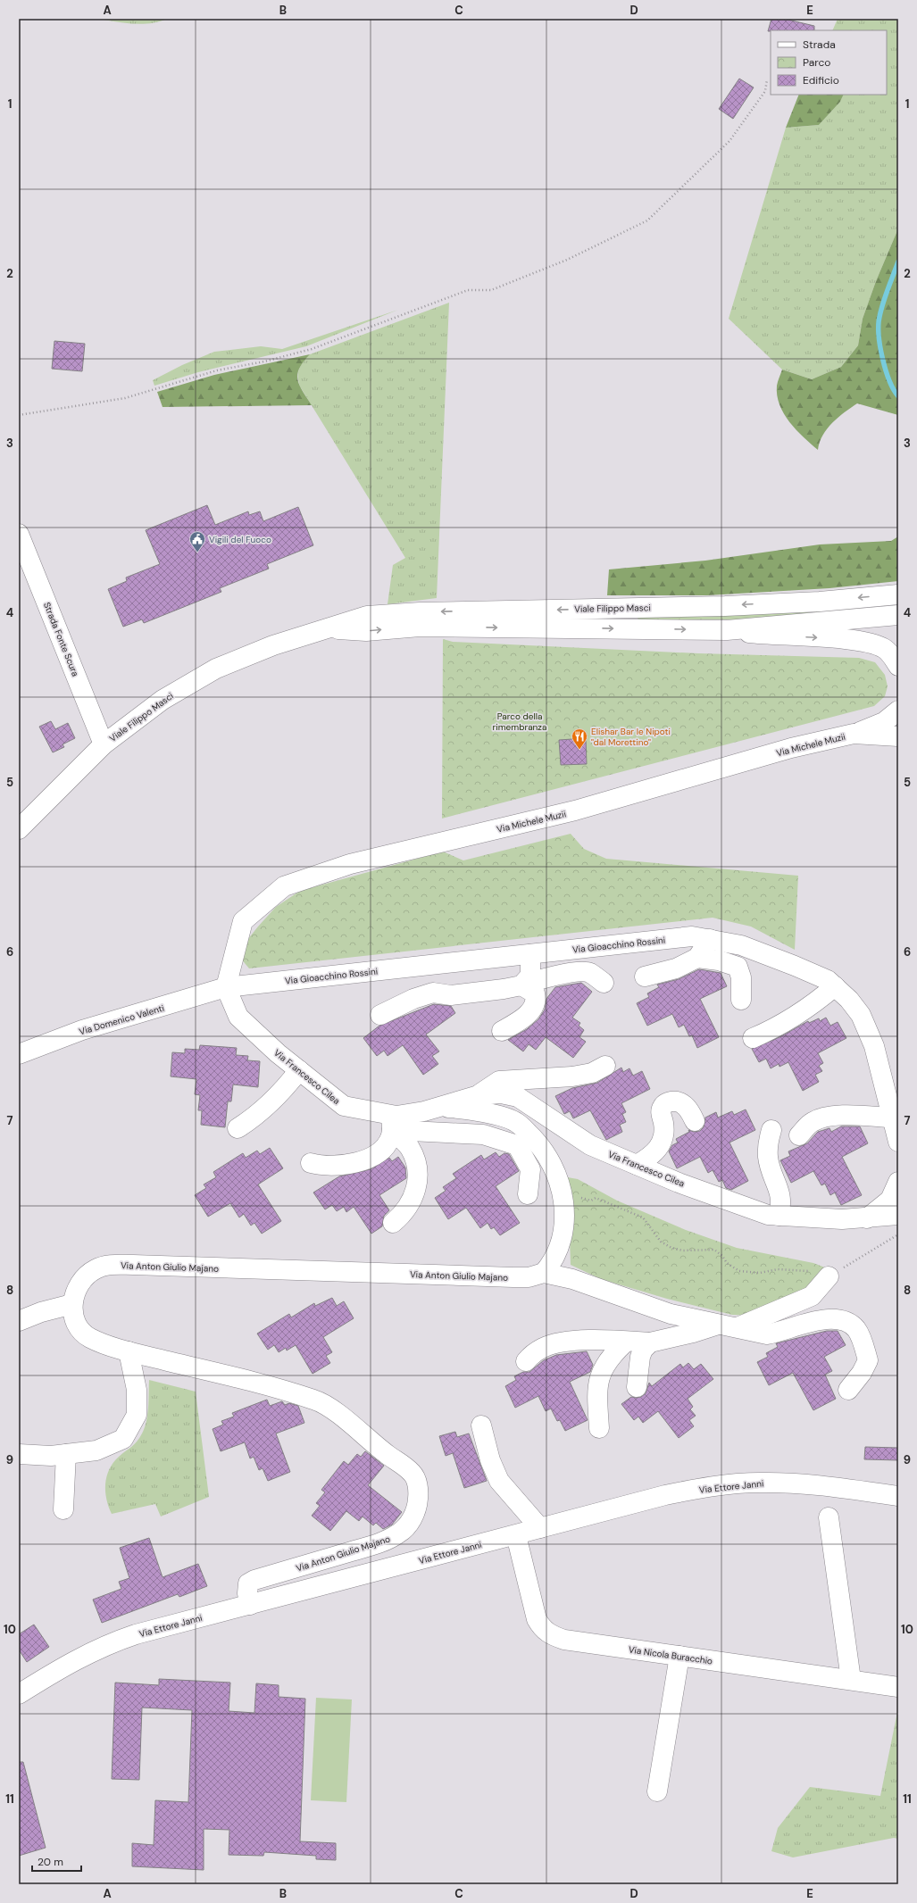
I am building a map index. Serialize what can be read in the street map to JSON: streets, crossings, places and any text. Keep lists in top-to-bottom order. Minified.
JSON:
{"streets":{"street":["Viale Filippo Masci","Strada Fonte Scura","Via Michele Muzii","Via Gioacchino Rossini","Via Domenico Valenti","Via Francesco Cilea","Via Anton Giulio Majano","Via Ettore Janni","Via Nicola Buracchio"]},"crossings":[["Viale Filippo Masci","Strada Fonte Scura"],["Via Michele Muzii","Via Gioacchino Rossini"],["Via Michele Muzii","Via Domenico Valenti"],["Via Michele Muzii","Via Francesco Cilea"],["Via Gioacchino Rossini","Via Domenico Valenti"],["Via Gioacchino Rossini","Via Francesco Cilea"],["Via Domenico Valenti","Via Francesco Cilea"],["Via Francesco Cilea","Via Anton Giulio Majano"],["Via Anton Giulio Majano","Via Ettore Janni"],["Via Ettore Janni","Via Nicola Buracchio"]],"parks":["Parco della rimembranza"],"places":{"public building":["Vigili del Fuoco"],"restaurant":["Elishar Bar le Nipoti \"dal Morettino\""]},"legend":["Strada","Parco","Edificio"],"scale_bar":"20 m","grid":{"columns":["A","B","C","D","E"],"rows":["1","2","3","4","5","6","7","8","9","10","11"]}}
